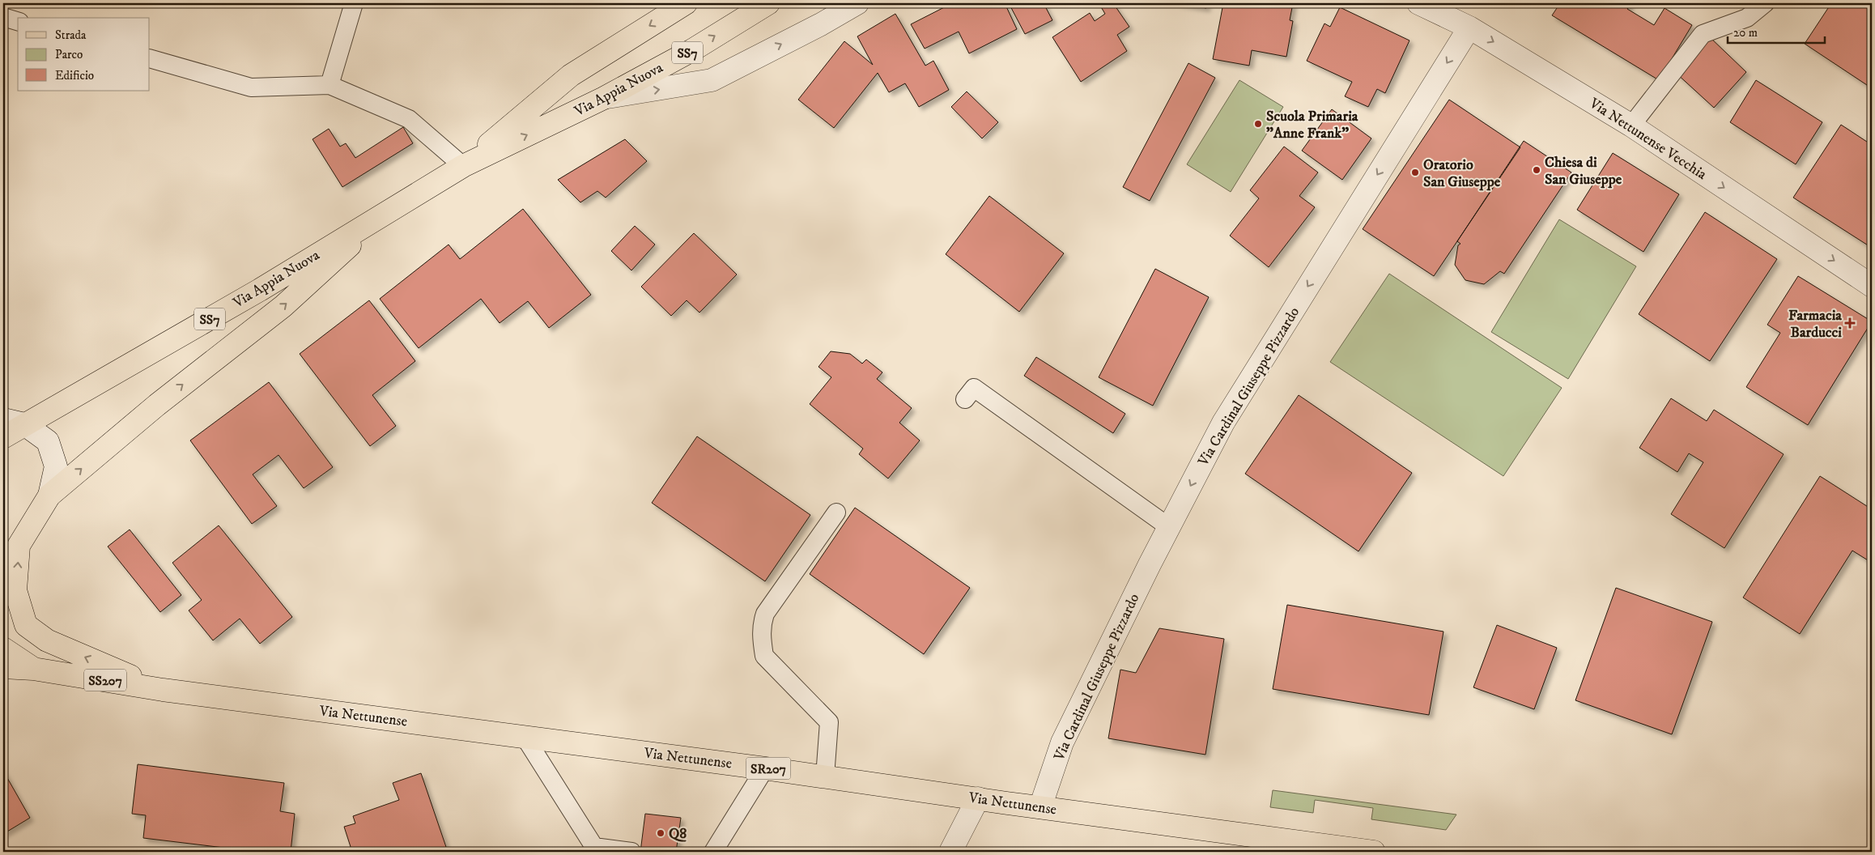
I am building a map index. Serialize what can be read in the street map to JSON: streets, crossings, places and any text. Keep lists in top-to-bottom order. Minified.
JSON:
{"streets":{"main road":["SS7","Via Appia Nuova","SS207","Via Nettunense","SR207"],"street":["Via Nettunense Vecchia","Via Cardinal Giuseppe Pizzardo"]},"crossings":[["Via Nettunense Vecchia","Via Cardinal Giuseppe Pizzardo"],["Via Cardinal Giuseppe Pizzardo","Via Nettunense"]],"one_way":["Via Nettunense Vecchia","Via Cardinal Giuseppe Pizzardo"],"places":{"other":["Scuola Primaria \"Anne Frank\"","Chiesa di San Giuseppe","Oratorio San Giuseppe","Q8"],"health":["Farmacia Barducci"]},"legend":["Strada","Parco","Edificio"],"scale_bar":"20 m"}
